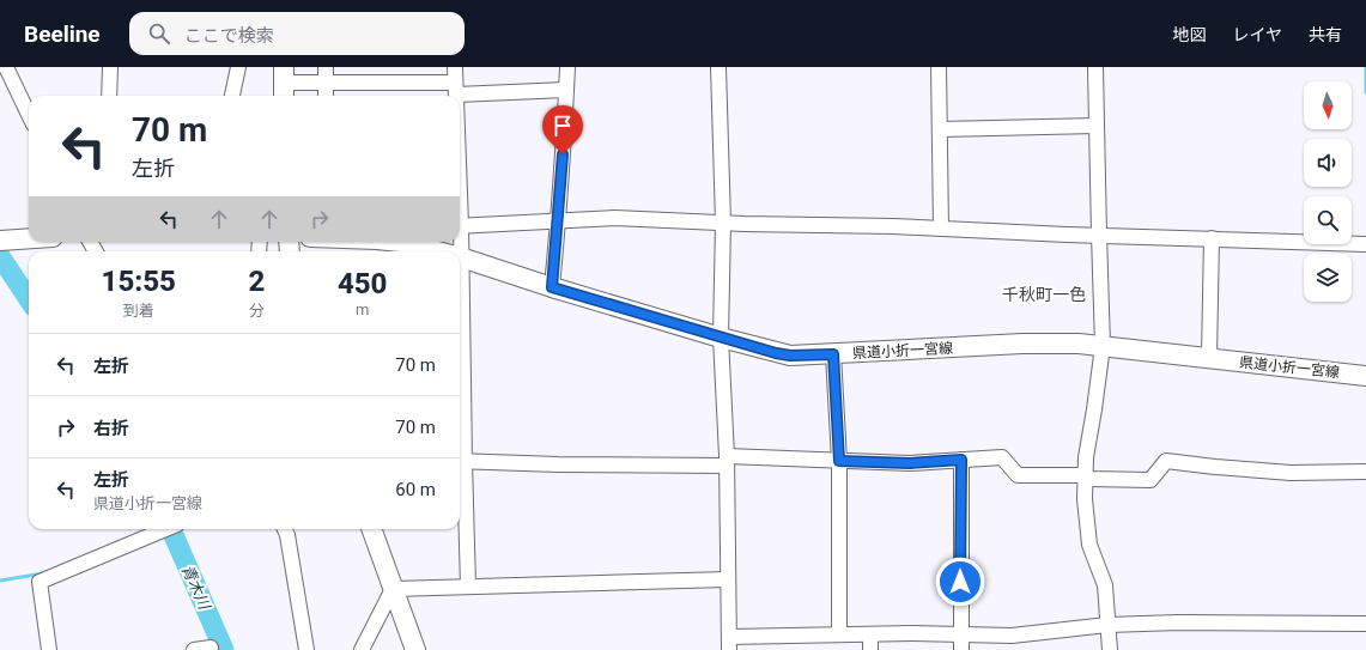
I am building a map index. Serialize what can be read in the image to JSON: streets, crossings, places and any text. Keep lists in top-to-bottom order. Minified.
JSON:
{"streets":{"main road":["県道小折一宮線"]},"districts":["千秋町一色"],"water":["青木川"],"north":"bottom","page":{"header":"Beeline","search":"ここで検索","nav":["地図","レイヤ","共有"],"turn":["70 m","左折"],"eta":["15:55","到着","2","分","450","m"],"list":[{"name":"左折","value":"70 m"},{"name":"右折","value":"70 m"},{"name":"左折","note":"県道小折一宮線","value":"60 m"}]}}
